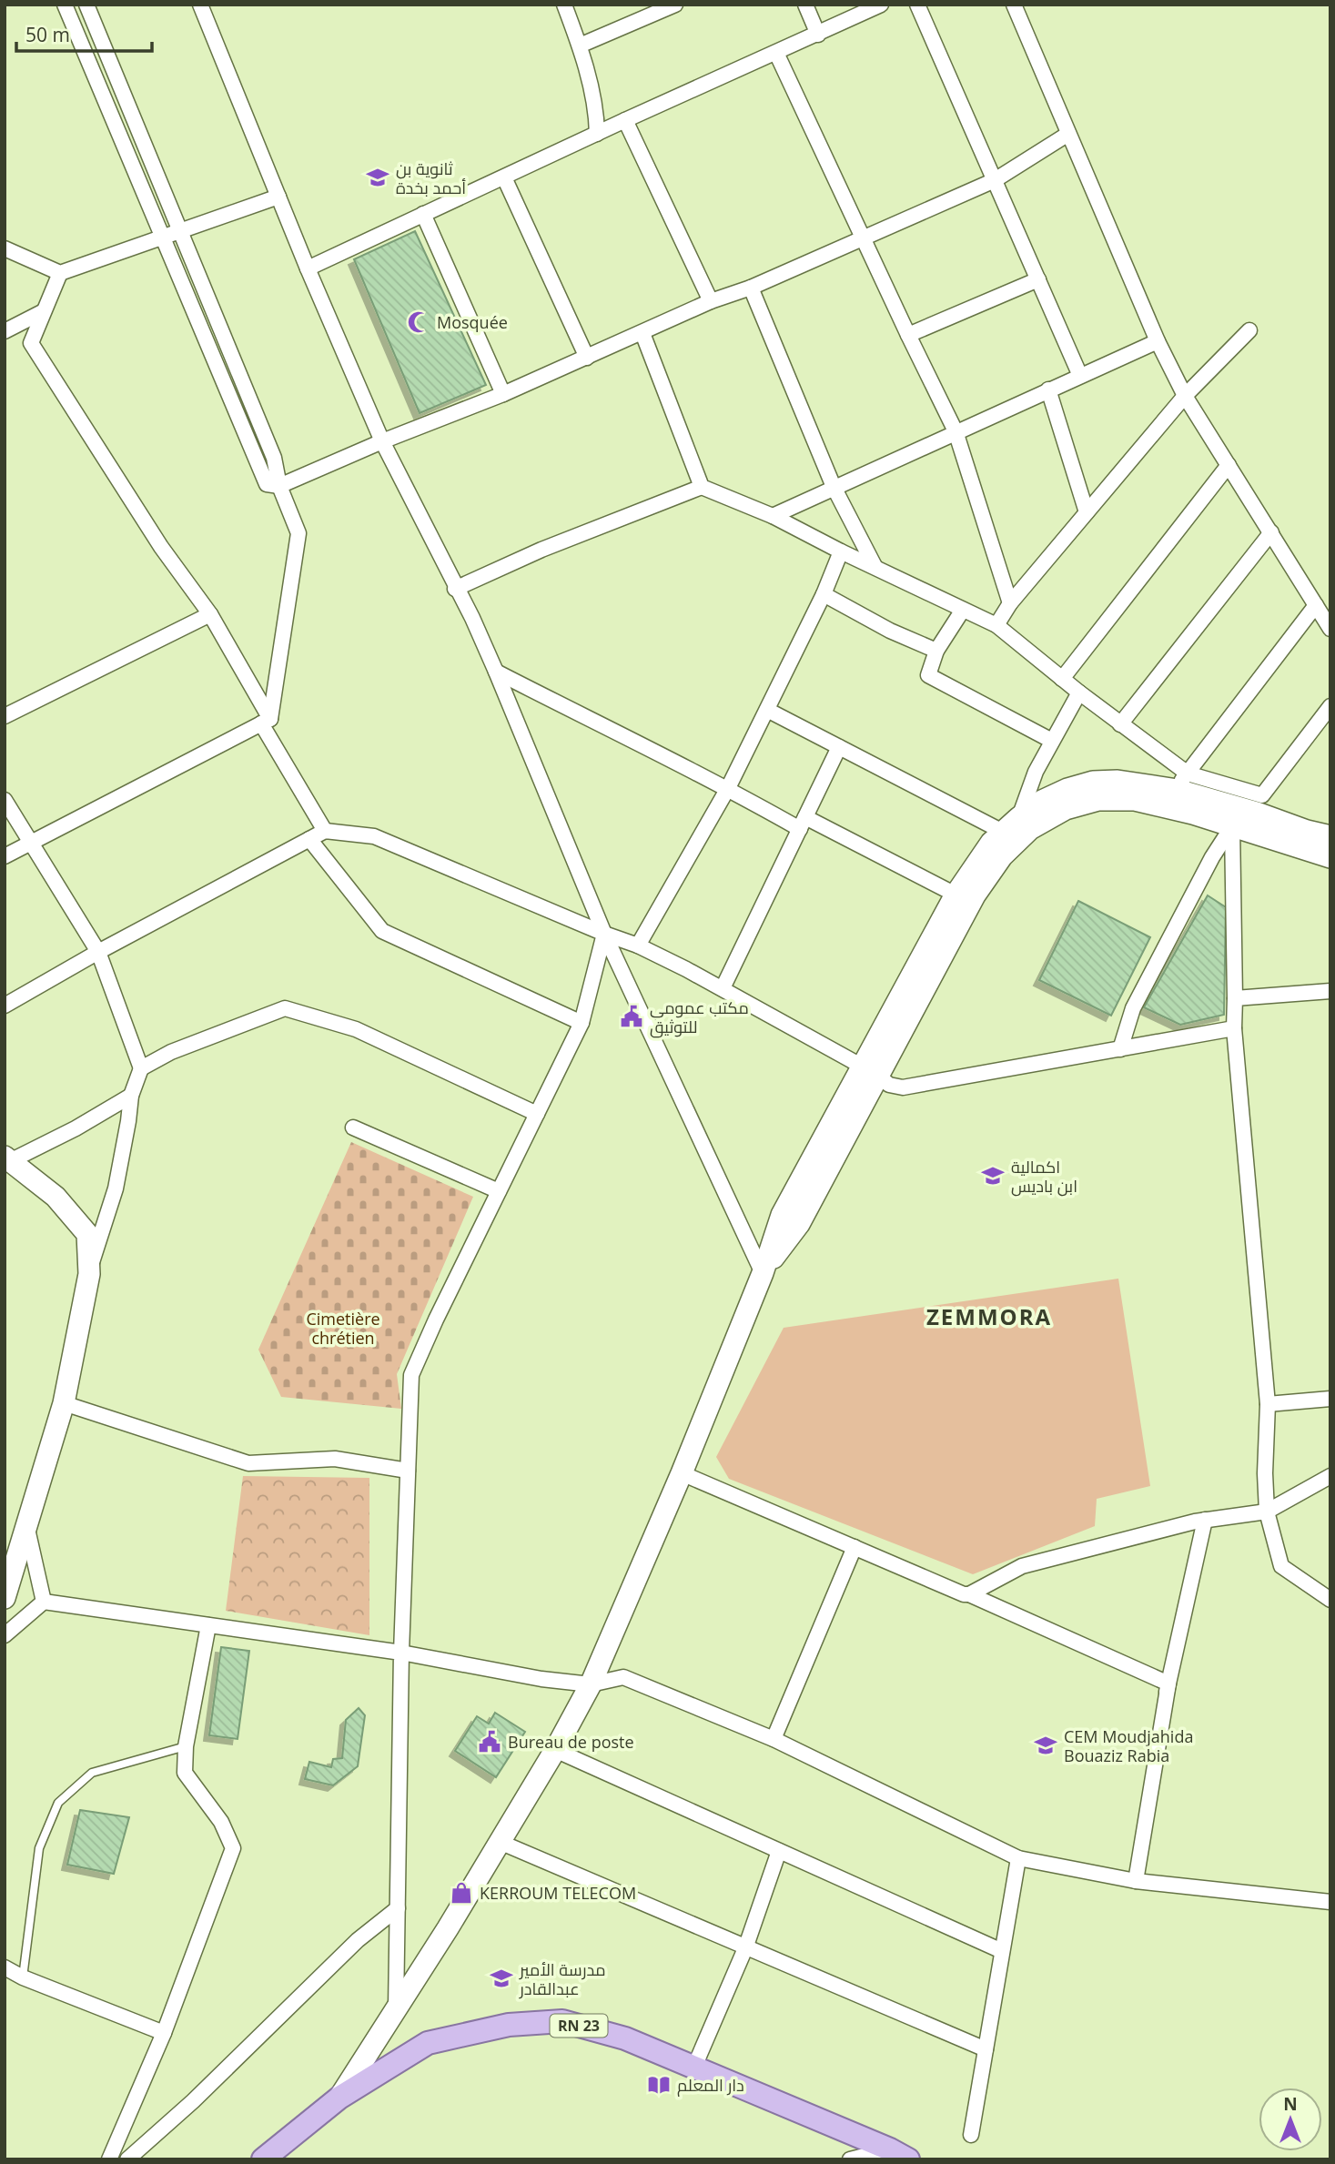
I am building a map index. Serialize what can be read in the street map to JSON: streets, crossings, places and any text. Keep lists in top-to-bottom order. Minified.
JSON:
{"streets":{"main road":["RN 23"]},"districts":["ZEMMORA"],"parks":["Cimetière chrétien"],"places":{"school or university":["ثانوية بن أحمد بخدة","اكمالية ابن باديس","CEM Moudjahida Bouaziz Rabia","مدرسة الأمير عبدالقادر"],"mosque":["Mosquée"],"public building":["مكتب عمومي للتوثيق","Bureau de poste"],"shop":["KERROUM TELECOM"],"library":["دار المعلم"]},"scale_bar":"50 m","north":"top"}
